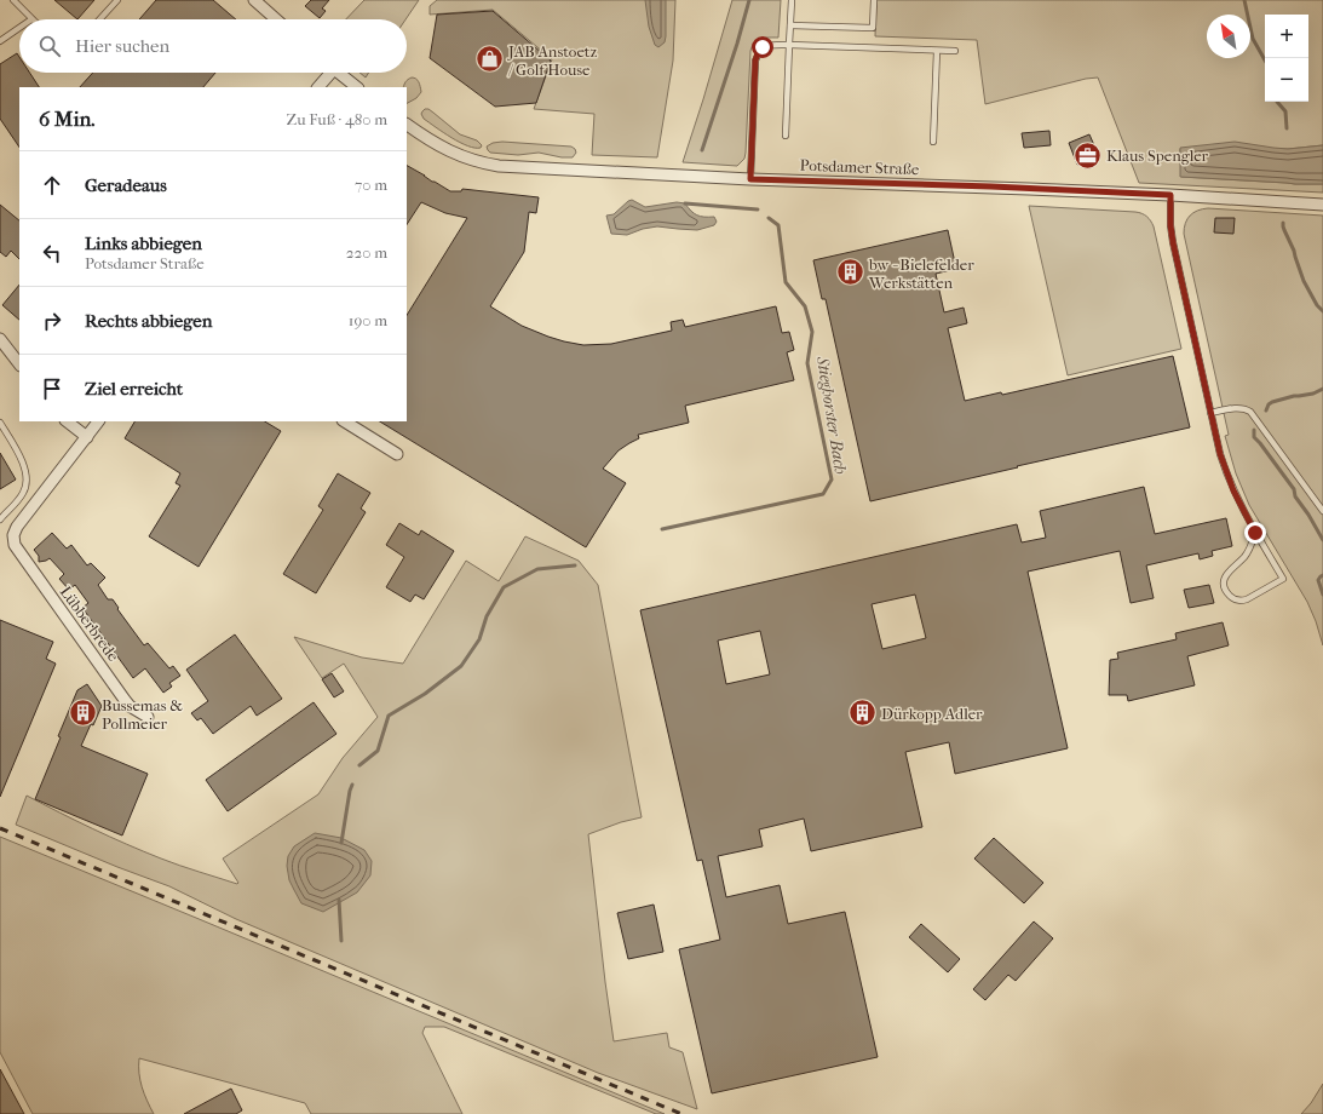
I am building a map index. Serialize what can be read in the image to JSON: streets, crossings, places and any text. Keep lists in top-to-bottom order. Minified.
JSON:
{"streets":{"street":["Potsdamer Straße","Lübberbrede"]},"water":["Stieghorster Bach"],"places":{"shop":["JAB Anstoetz / Golf House"],"office":["Klaus Spengler"],"building":["bw - Bielefelder Werkstätten","Bussemas & Pollmeier","Dürkopp Adler"]},"north":"top left","page":{"map_buttons":["+","−"],"search":"Hier suchen","heading":["6 Min.","Zu Fuß · 480 m"],"list":[["Geradeaus","70 m"],["Links abbiegen","Potsdamer Straße","220 m"],["Rechts abbiegen","190 m"],"Ziel erreicht"]}}
